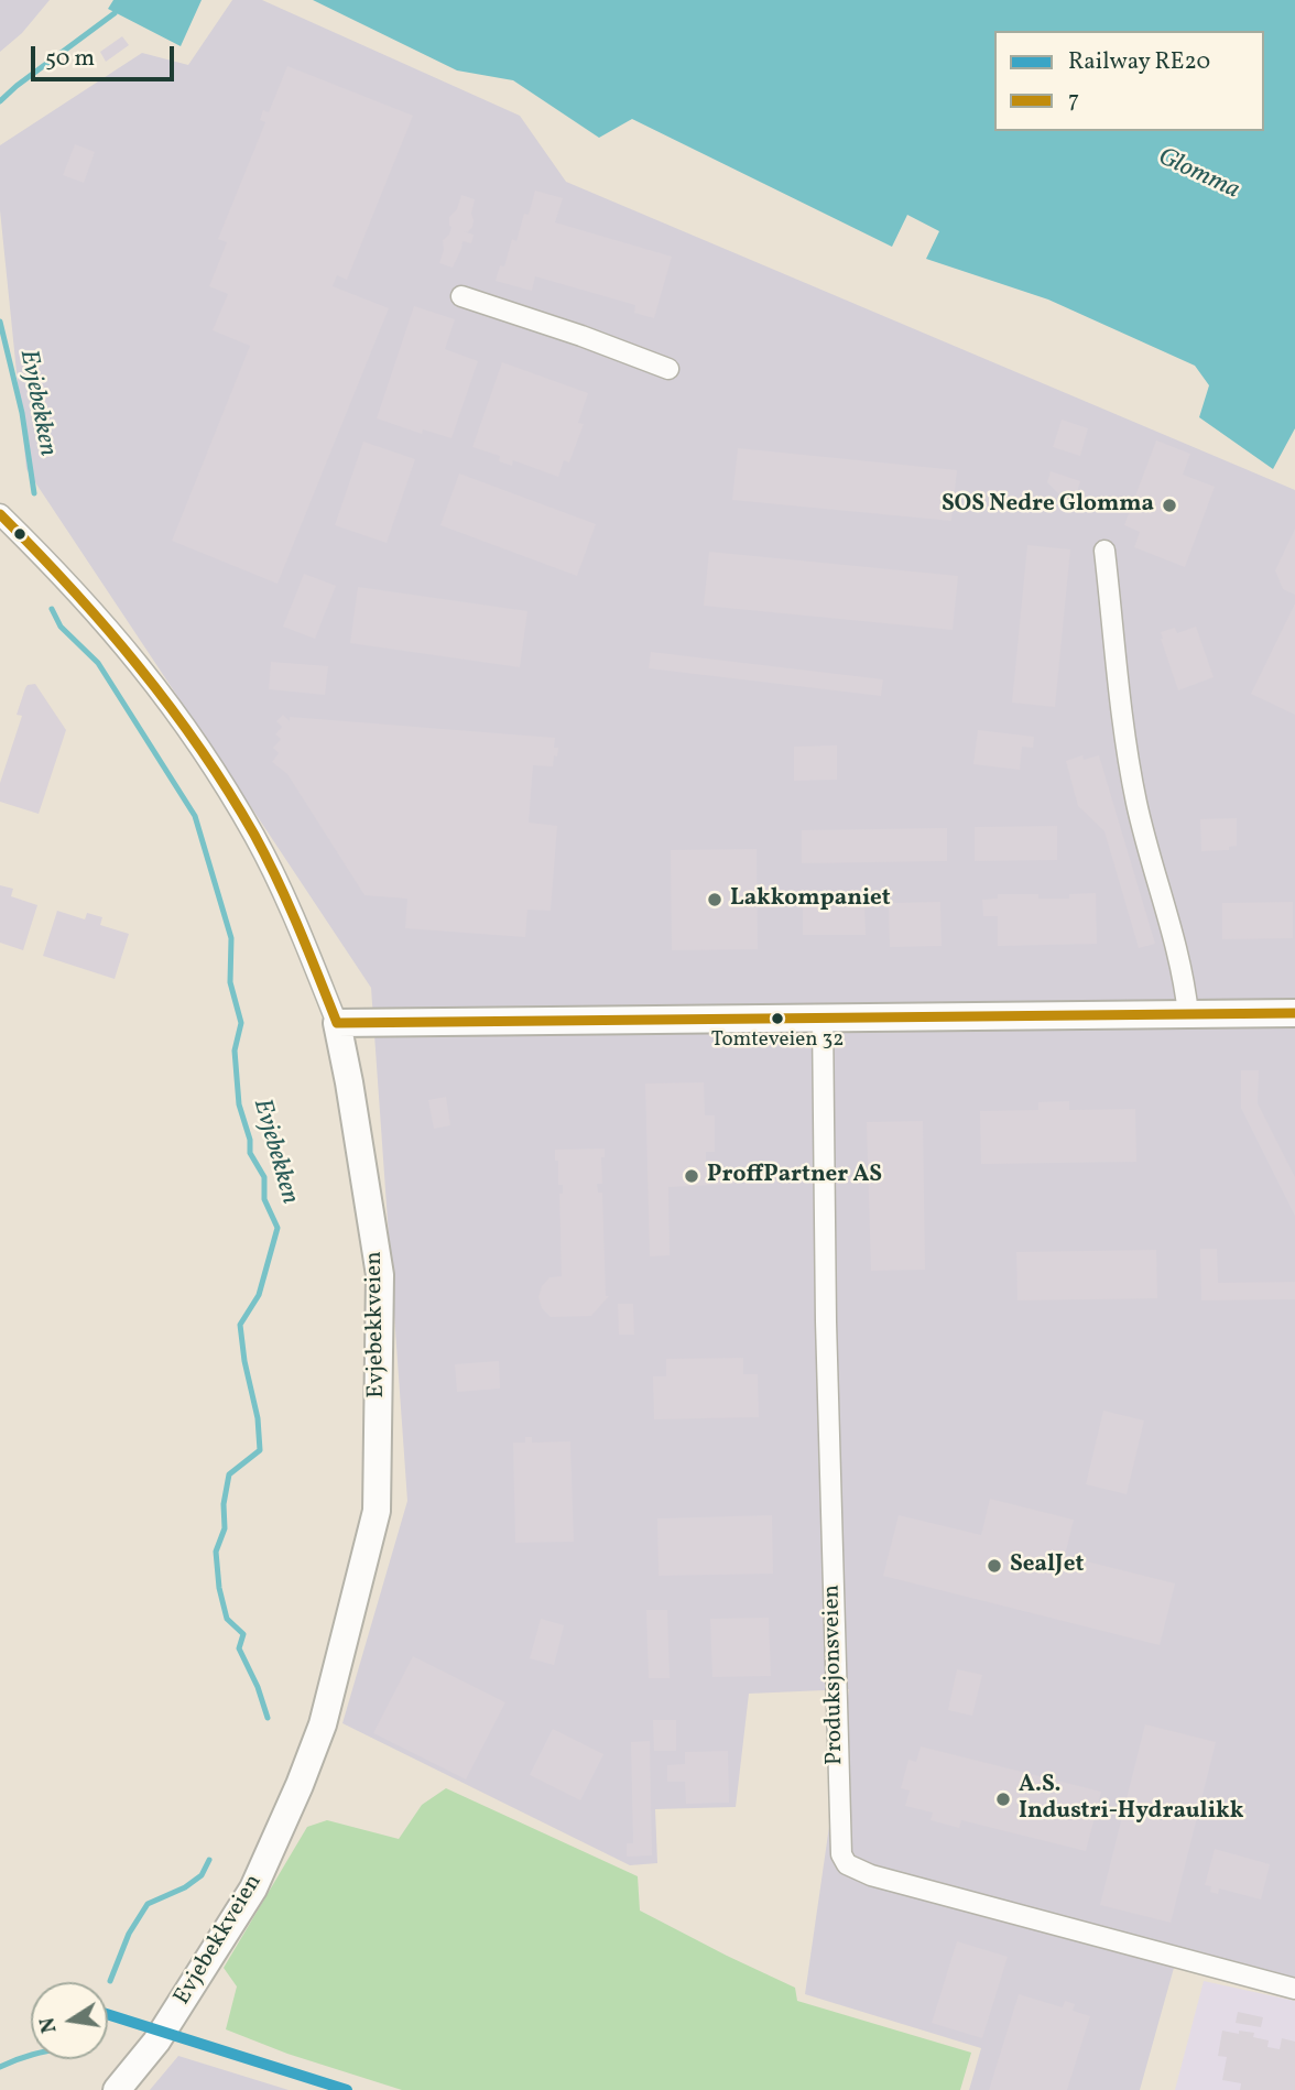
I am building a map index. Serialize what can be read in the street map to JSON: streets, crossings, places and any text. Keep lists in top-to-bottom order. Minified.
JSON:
{"streets":{"street":["Evjebekkveien","Produksjonsveien"]},"water":["Glomma","Evjebekken"],"places":["SOS Nedre Glomma","Lakkompaniet","Tomteveien 32","ProffPartner AS","SealJet","A.S. Industri-Hydraulikk"],"lines":["transit line 7","rail line RE20"],"legend":["Railway RE20","7"],"scale_bar":"50 m","north":"left"}
